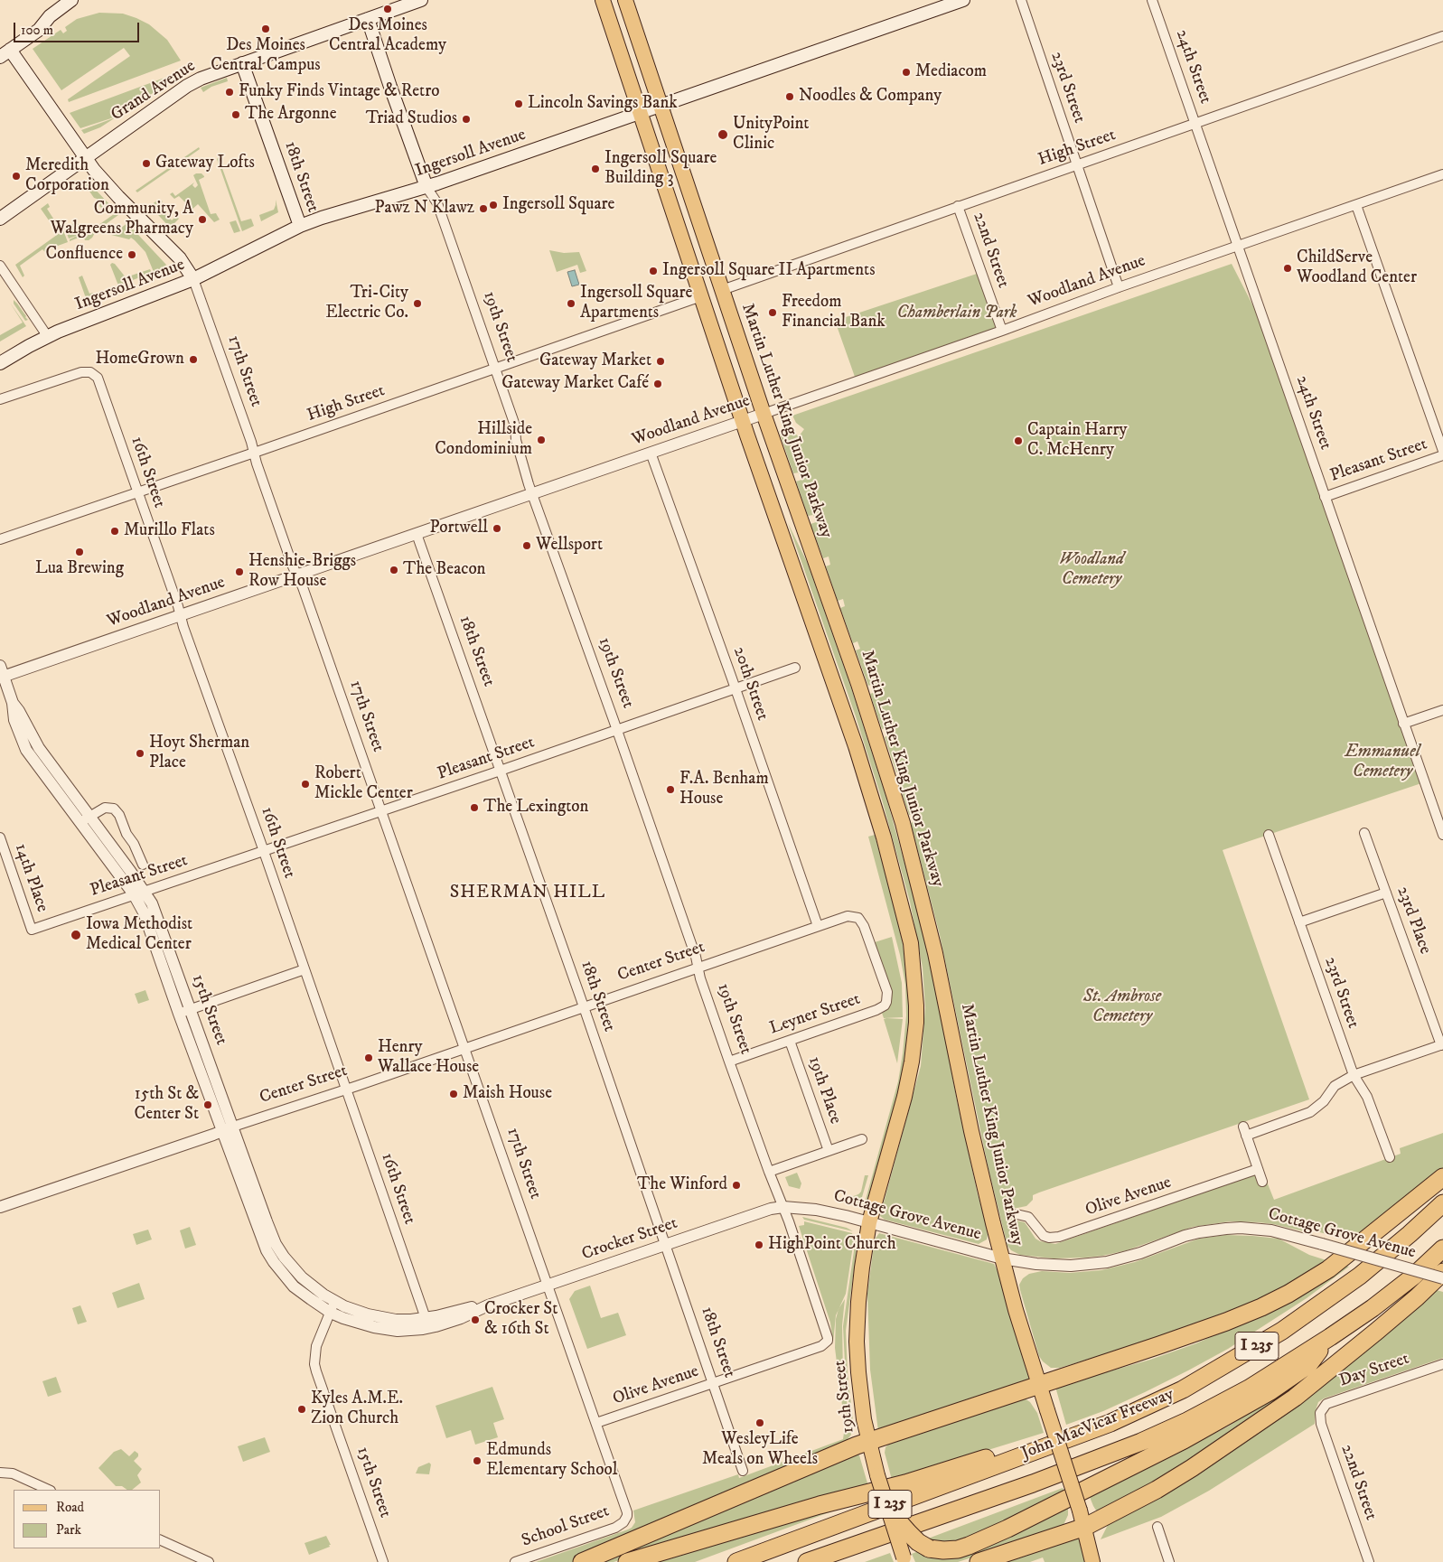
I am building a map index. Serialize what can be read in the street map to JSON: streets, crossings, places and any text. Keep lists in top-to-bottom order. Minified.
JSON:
{"streets":{"highway":["I 235","John MacVicar Freeway"],"main road":["Grand Avenue","Ingersoll Avenue","18th Street","19th Street","17th Street","Martin Luther King Junior Parkway"],"street":["24th Street","23rd Street","High Street","22nd Street","Woodland Avenue","Pleasant Street","16th Street","20th Street","14th Place","23rd Place","Center Street","15th Street","Leyner Street","19th Place","Olive Avenue","Cottage Grove Avenue","Crocker Street","Day Street","School Street"]},"crossings":[["24th Street","High Street"],["24th Street","Woodland Avenue"],["24th Street","Pleasant Street"],["23rd Street","High Street"],["23rd Street","Woodland Avenue"],["Grand Avenue","18th Street"],["Grand Avenue","19th Street"],["Grand Avenue","17th Street"],["High Street","22nd Street"],["High Street","19th Street"],["High Street","17th Street"],["High Street","Martin Luther King Junior Parkway"],["High Street","16th Street"],["Ingersoll Avenue","18th Street"],["Ingersoll Avenue","19th Street"],["Ingersoll Avenue","17th Street"],["Ingersoll Avenue","Martin Luther King Junior Parkway"],["18th Street","Woodland Avenue"],["18th Street","Pleasant Street"],["18th Street","Center Street"],["18th Street","Olive Avenue"],["18th Street","Crocker Street"],["22nd Street","Woodland Avenue"],["22nd Street","Day Street"],["Woodland Avenue","19th Street"],["Woodland Avenue","17th Street"],["Woodland Avenue","Martin Luther King Junior Parkway"],["Woodland Avenue","16th Street"],["Woodland Avenue","20th Street"],["Woodland Avenue","15th Street"],["19th Street","Pleasant Street"],["19th Street","Center Street"],["19th Street","Leyner Street"],["19th Street","Olive Avenue"],["19th Street","Cottage Grove Avenue"],["19th Street","Crocker Street"],["17th Street","Pleasant Street"],["17th Street","Center Street"],["17th Street","Olive Avenue"],["17th Street","Crocker Street"],["17th Street","School Street"],["Martin Luther King Junior Parkway","Cottage Grove Avenue"],["Pleasant Street","16th Street"],["Pleasant Street","20th Street"],["Pleasant Street","14th Place"],["Pleasant Street","15th Street"],["16th Street","Center Street"],["16th Street","Crocker Street"],["20th Street","Center Street"],["Center Street","15th Street"],["Center Street","Leyner Street"],["15th Street","Crocker Street"],["Leyner Street","19th Place"],["Cottage Grove Avenue","Crocker Street"]],"districts":["SHERMAN HILL"],"parks":["Chamberlain Park","Woodland Cemetery","Emmanuel Cemetery","St. Ambrose Cemetery"],"places":["Des Moines Central Academy","Des Moines Central Campus","Mediacom","Funky Finds Vintage & Retro","Noodles & Company","Lincoln Savings Bank","The Argonne","Triad Studios","UnityPoint Clinic","Gateway Lofts","Ingersoll Square Building 3","Meredith Corporation","Ingersoll Square","Pawz N Klawz","Community, A Walgreens Pharmacy","Confluence","ChildServe Woodland Center","Ingersoll Square II Apartments","Tri-City Electric Co.","Ingersoll Square Apartments","Freedom Financial Bank","HomeGrown","Gateway Market","Gateway Market Café","Hillside Condominium","Captain Harry C. McHenry","Portwell","Murillo Flats","Wellsport","Lua Brewing","The Beacon","Henshie-Briggs Row House","Hoyt Sherman Place","Robert Mickle Center","F.A. Benham House","The Lexington","Iowa Methodist Medical Center","Henry Wallace House","Maish House","15th St & Center St","The Winford","HighPoint Church","Crocker St & 16th St","Kyles A.M.E. Zion Church","WesleyLife Meals on Wheels","Edmunds Elementary School"],"legend":["Road","Park"],"scale_bar":"100 m"}
